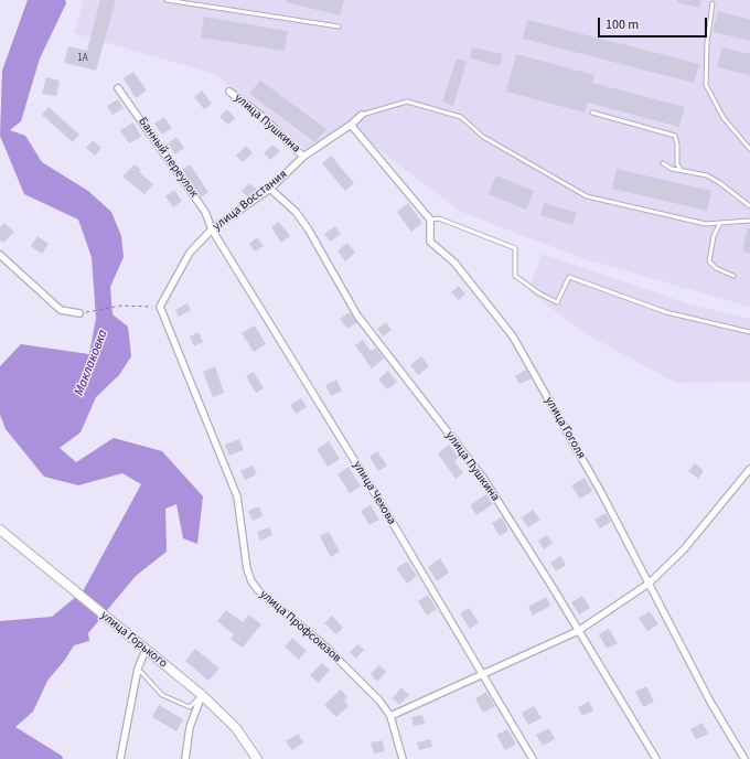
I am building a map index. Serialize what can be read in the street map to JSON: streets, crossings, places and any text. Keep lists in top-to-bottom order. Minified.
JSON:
{"streets":{"street":["улица Пушкина","Банный переулок","улица Восстания","улица Гоголя","улица Чехова","улица Профсоюзов","улица Горького"]},"crossings":[["улица Пушкина","улица Восстания"],["Банный переулок","улица Восстания"],["Банный переулок","улица Чехова"],["улица Восстания","улица Чехова"],["улица Восстания","улица Профсоюзов"]],"water":["Маклаковка"],"house_numbers":["1А"],"scale_bar":"100 m"}
